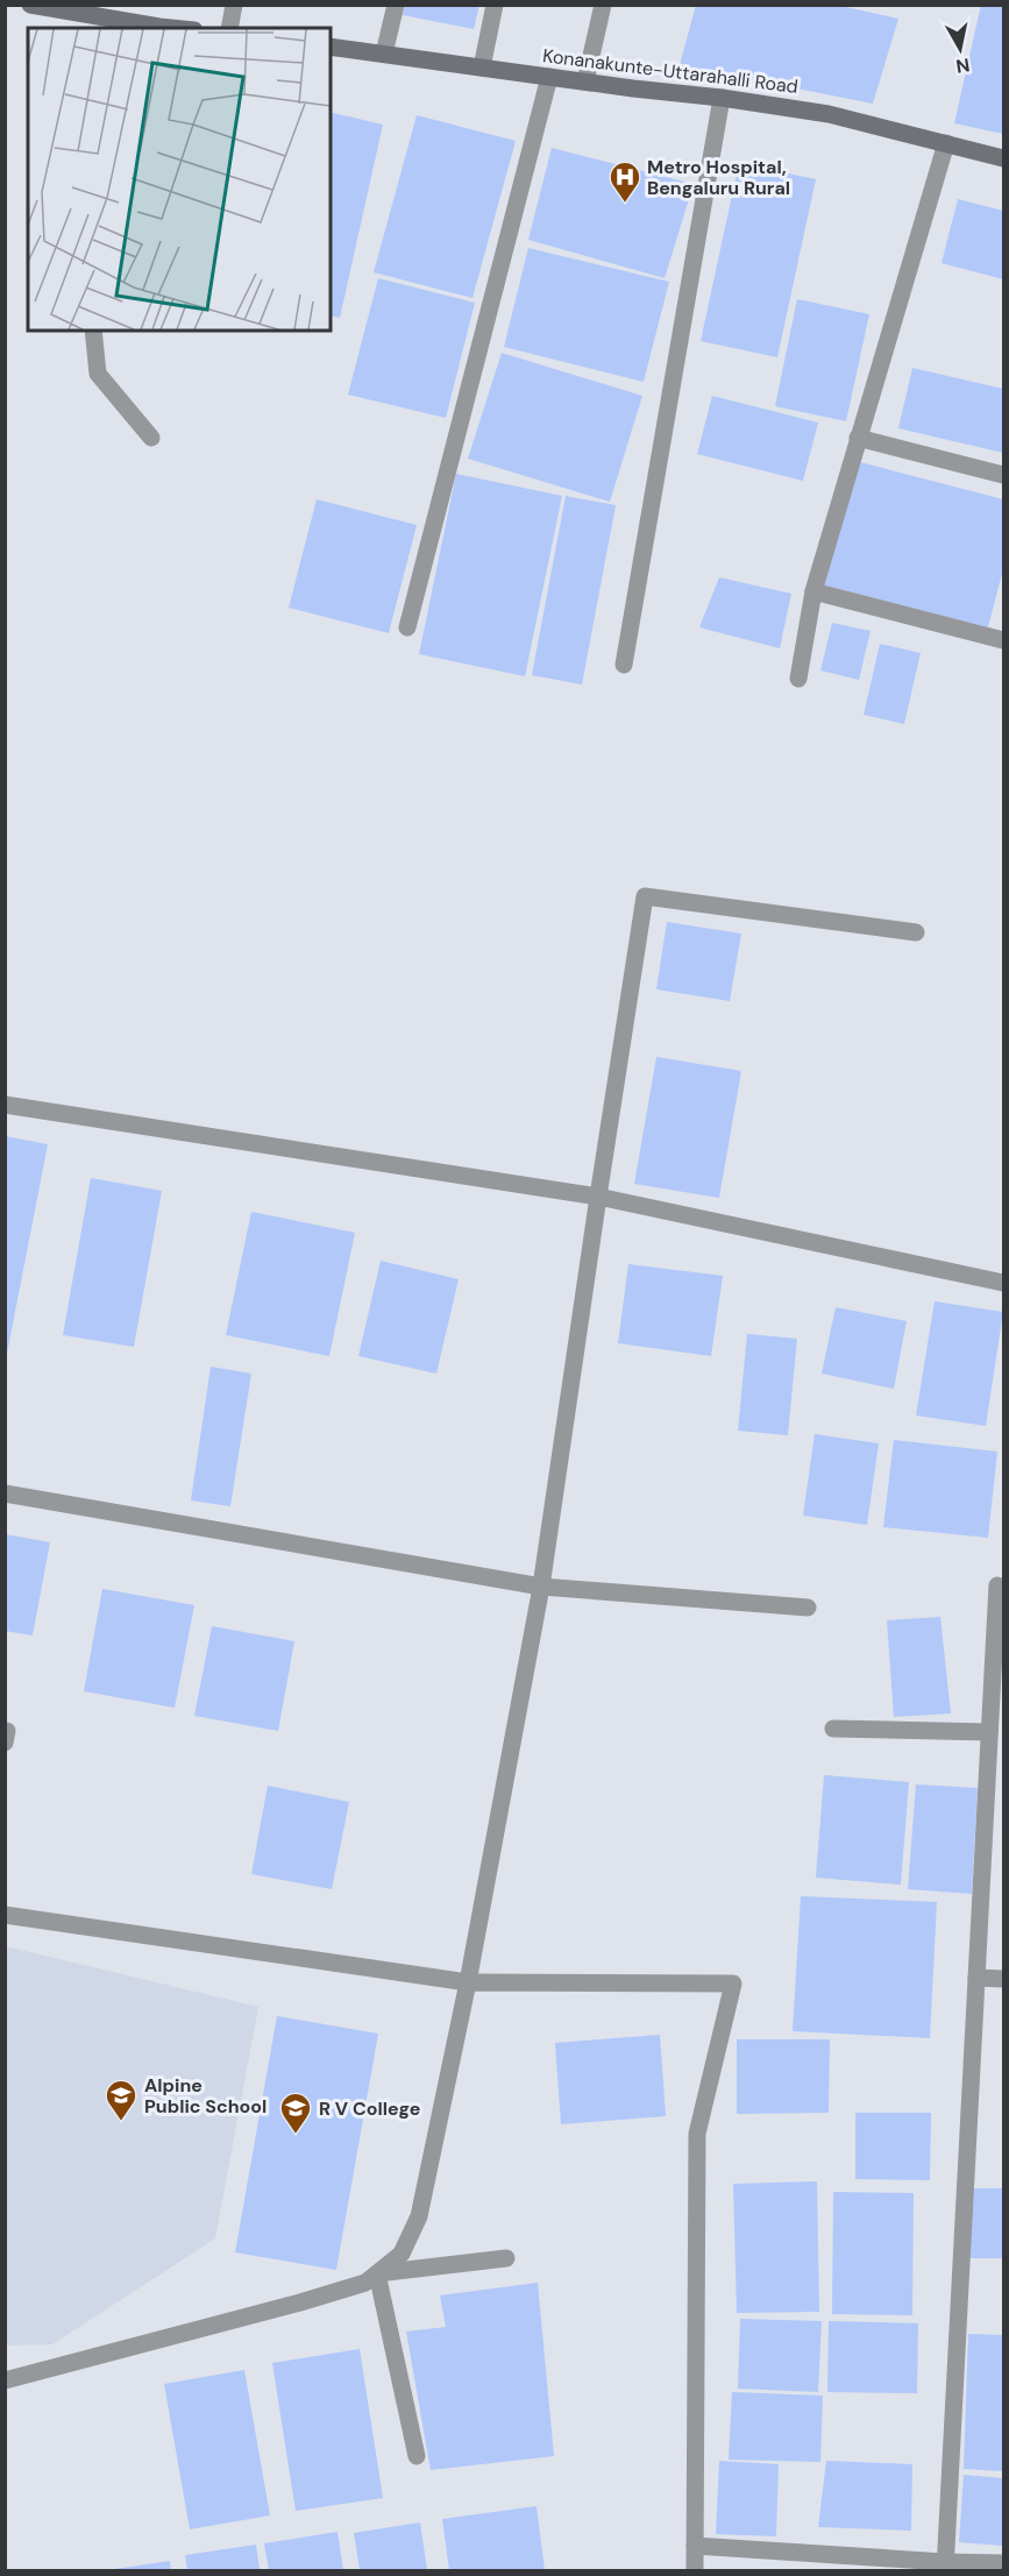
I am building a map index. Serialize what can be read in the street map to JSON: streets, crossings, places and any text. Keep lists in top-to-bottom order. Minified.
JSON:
{"streets":{"main road":["Konanakunte-Uttarahalli Road"]},"places":{"hospital":["Metro Hospital, Bengaluru Rural"],"school or university":["Alpine Public School","R V College"]},"north":"bottom"}
